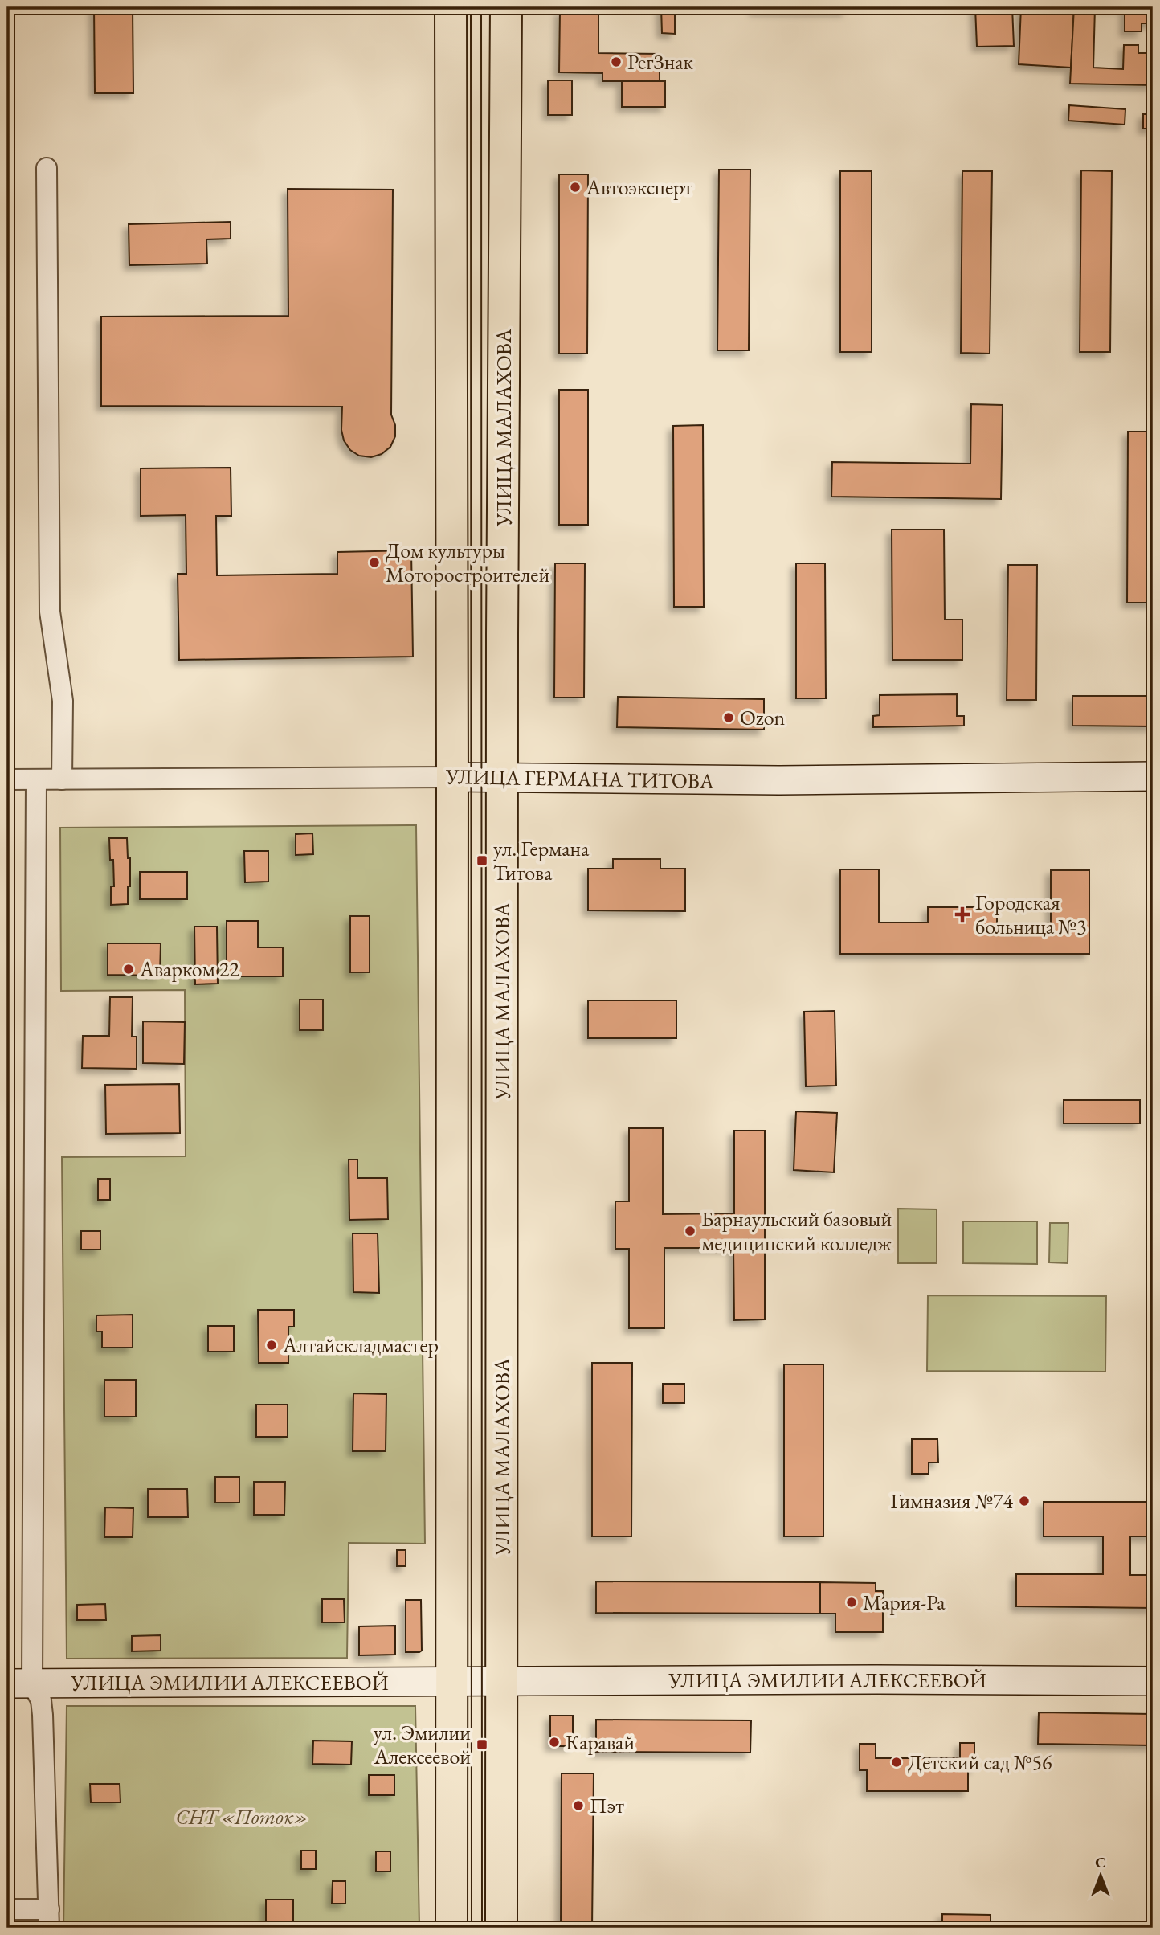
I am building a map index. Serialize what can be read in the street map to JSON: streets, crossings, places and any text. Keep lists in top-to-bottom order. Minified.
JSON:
{"streets":{"main road":["УЛИЦА МАЛАХОВА"],"street":["УЛИЦА ГЕРМАНА ТИТОВА","УЛИЦА ЭМИЛИИ АЛЕКСЕЕВОЙ"]},"crossings":[["УЛИЦА МАЛАХОВА","УЛИЦА ГЕРМАНА ТИТОВА"],["УЛИЦА МАЛАХОВА","УЛИЦА ЭМИЛИИ АЛЕКСЕЕВОЙ"]],"parks":["СНТ «Поток»"],"places":{"other":["РегЗнак","Автоэксперт","Дом культуры Моторостроителей","Ozon","Аварком 22","Барнаульский базовый медицинский колледж","Алтайскладмастер","Гимназия №74","Мария-Ра","Каравай","Детский сад №56","Пэт"],"transit":["ул. Германа Титова","ул. Эмилии Алексеевой"],"health":["Городская больница №3"]},"north":"top"}
